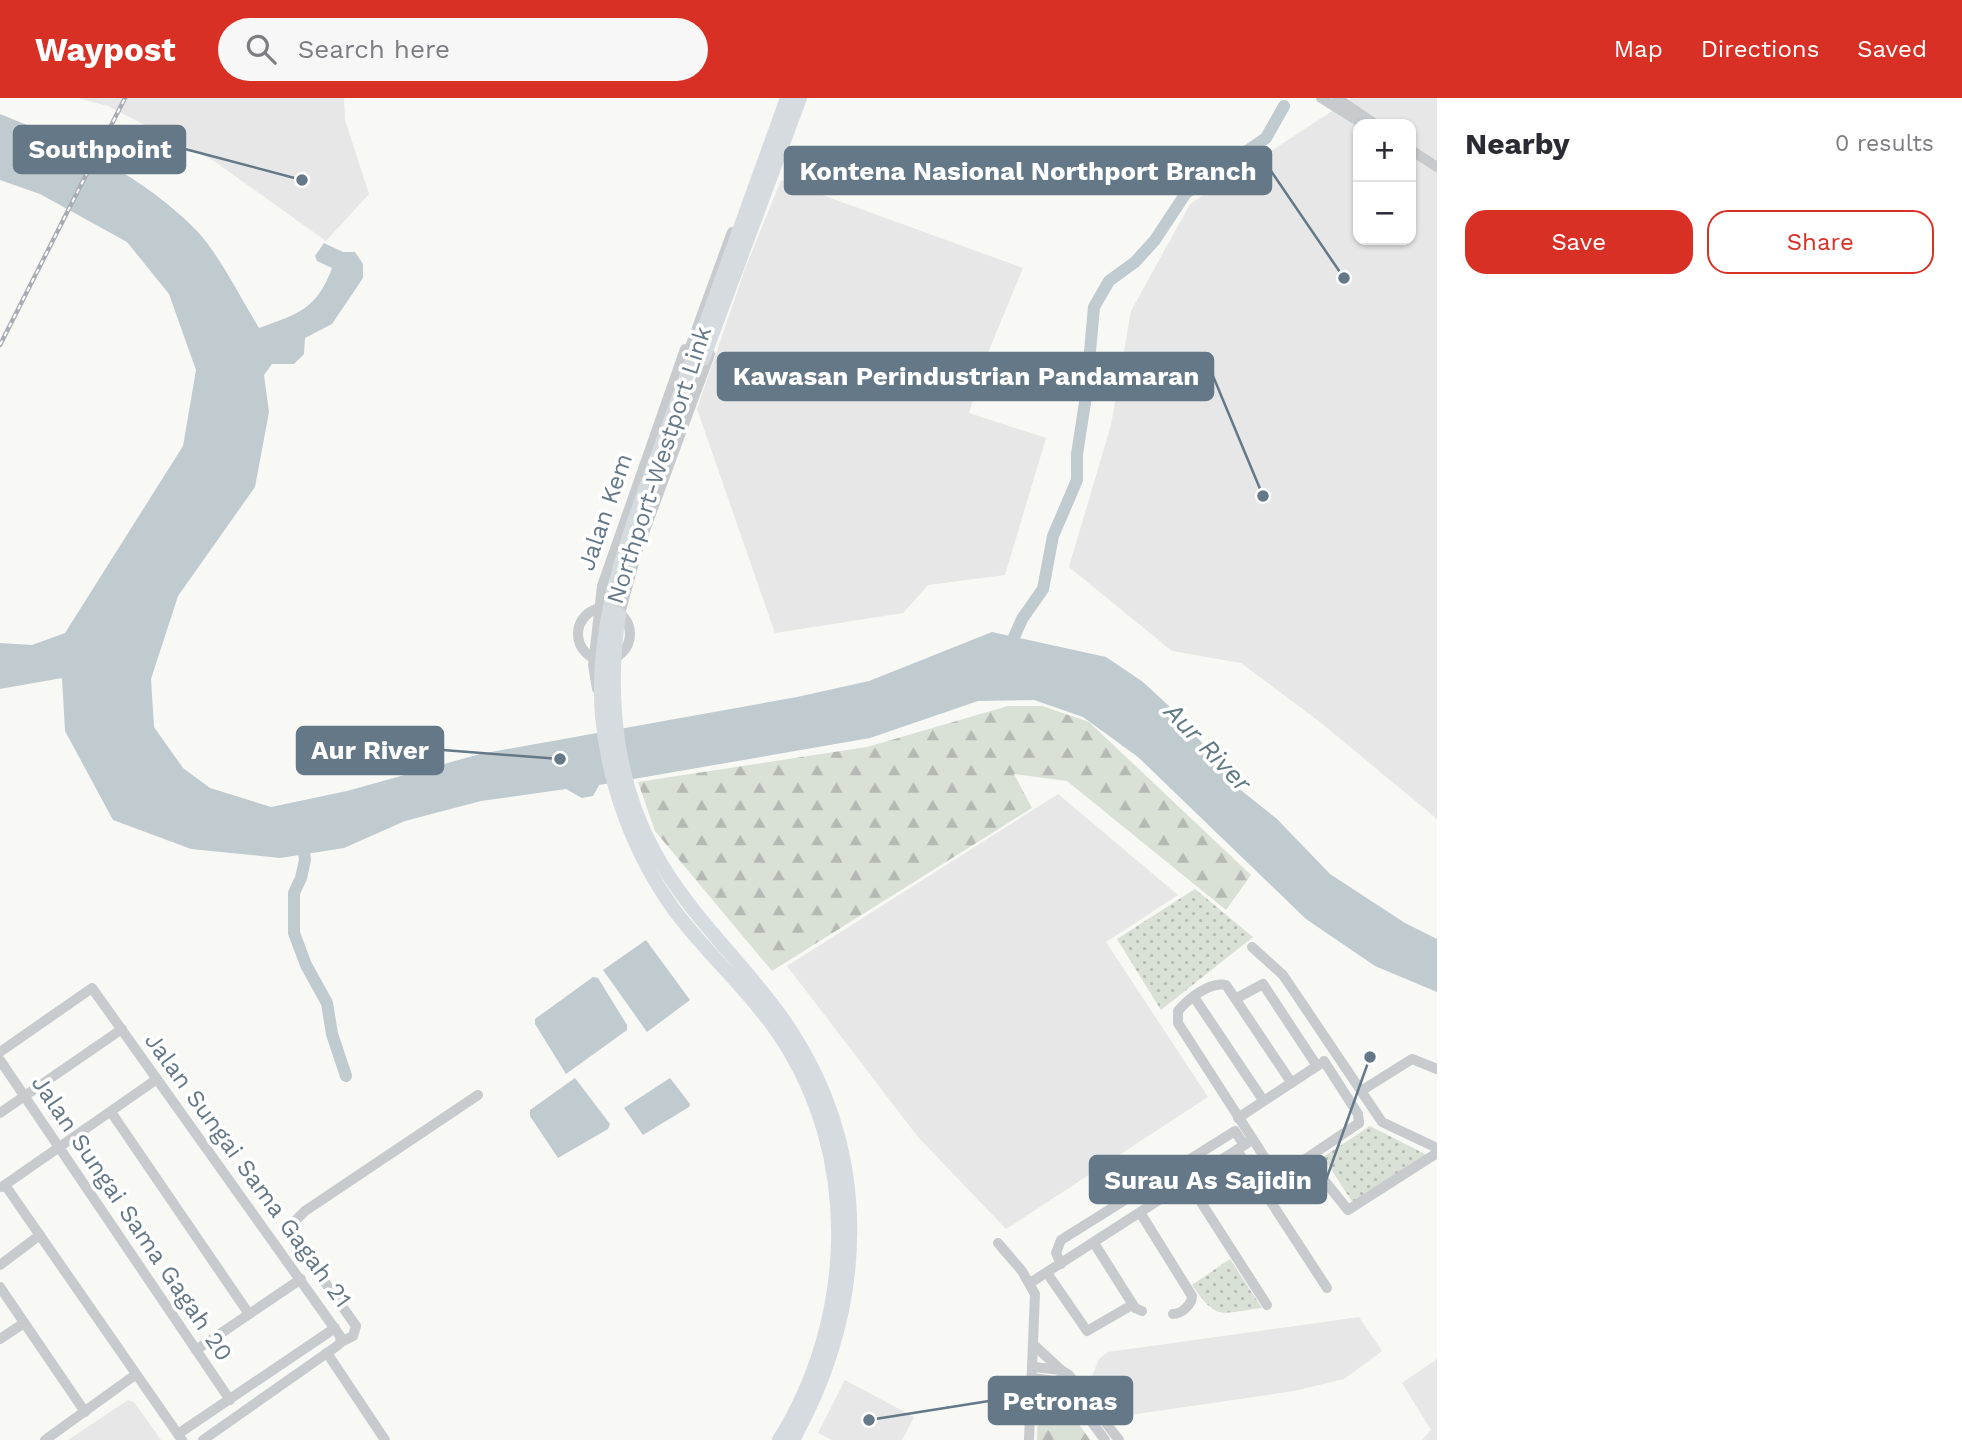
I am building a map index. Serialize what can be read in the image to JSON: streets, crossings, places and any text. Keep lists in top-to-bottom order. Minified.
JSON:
{"streets":{"main road":["Northport-Westport Link"],"street":["Jalan Kem","Jalan Sungai Sama Gagah 21","Jalan Sungai Sama Gagah 20"]},"crossings":[["Northport-Westport Link","Jalan Kem"]],"water":["Aur River"],"places":["Southpoint","Kontena Nasional Northport Branch","Kawasan Perindustrian Pandamaran","Aur River","Surau As Sajidin","Petronas"],"page":{"header":"Waypost","search":"Search here","nav":["Map","Directions","Saved"],"heading":["Nearby","0 results"],"map_buttons":["+","−"],"buttons":["Save","Share"]}}
